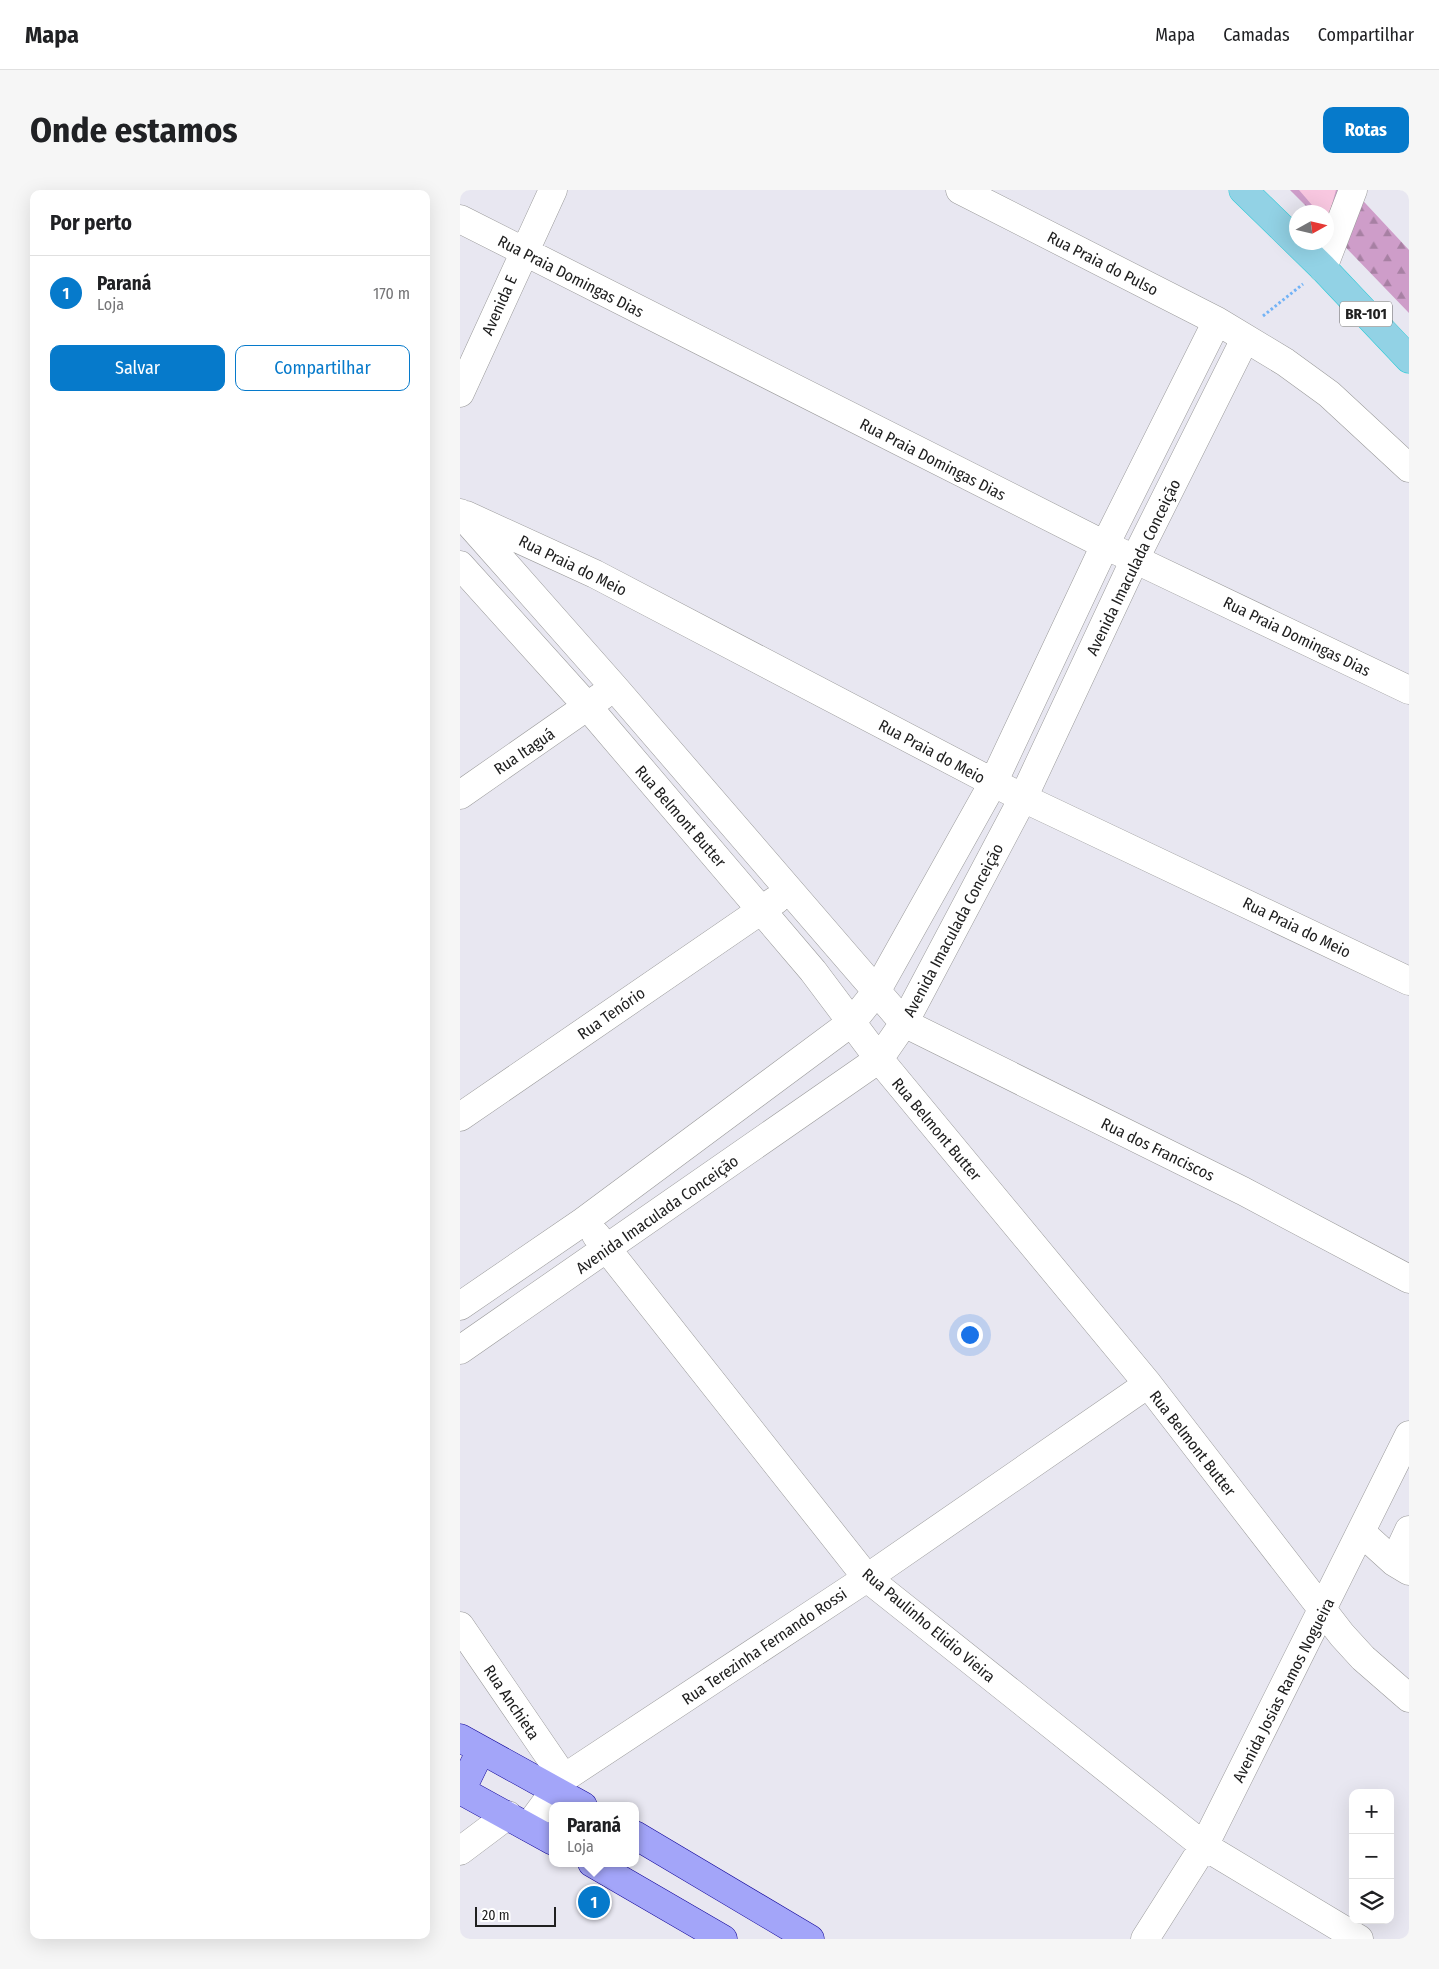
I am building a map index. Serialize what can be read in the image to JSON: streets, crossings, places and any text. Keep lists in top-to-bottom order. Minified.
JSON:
{"streets":{"highway":["BR-101"],"street":["Rua Praia do Pulso","Rua Praia Domingas Dias","Avenida E","Rua Praia do Meio","Avenida Imaculada Conceição","Rua Itaguá","Rua Belmont Butter","Rua Tenório","Rua dos Franciscos","Rua Paulinho Elidio Vieira","Rua Terezinha Fernando Rossi","Avenida Josias Ramos Nogueira","Rua Anchieta"]},"crossings":[["Rua Praia do Pulso","Avenida Imaculada Conceição"],["Rua Praia Domingas Dias","Avenida E"],["Rua Praia Domingas Dias","Avenida Imaculada Conceição"],["Rua Praia do Meio","Avenida Imaculada Conceição"],["Rua Praia do Meio","Rua Belmont Butter"],["Avenida Imaculada Conceição","Rua Belmont Butter"],["Avenida Imaculada Conceição","Rua dos Franciscos"],["Avenida Imaculada Conceição","Rua Paulinho Elidio Vieira"],["Rua Itaguá","Rua Belmont Butter"],["Rua Belmont Butter","Rua Tenório"],["Rua Belmont Butter","Rua dos Franciscos"],["Rua Belmont Butter","Rua Terezinha Fernando Rossi"],["Rua Belmont Butter","Avenida Josias Ramos Nogueira"],["Rua Paulinho Elidio Vieira","Rua Terezinha Fernando Rossi"],["Rua Paulinho Elidio Vieira","Avenida Josias Ramos Nogueira"],["Rua Terezinha Fernando Rossi","Rua Anchieta"]],"scale_bar":"20 m","north":"right","page":{"header":"Mapa","nav":["Mapa","Camadas","Compartilhar"],"buttons":["Rotas",["Salvar","Compartilhar"]],"title":"Onde estamos","heading":"Por perto","list":[{"mark":"1","name":"Paraná","note":"Loja","value":"170 m"}],"map_buttons":["+","−"],"popup":["Paraná","Loja"],"pins":"1","scale":"20 m"}}
